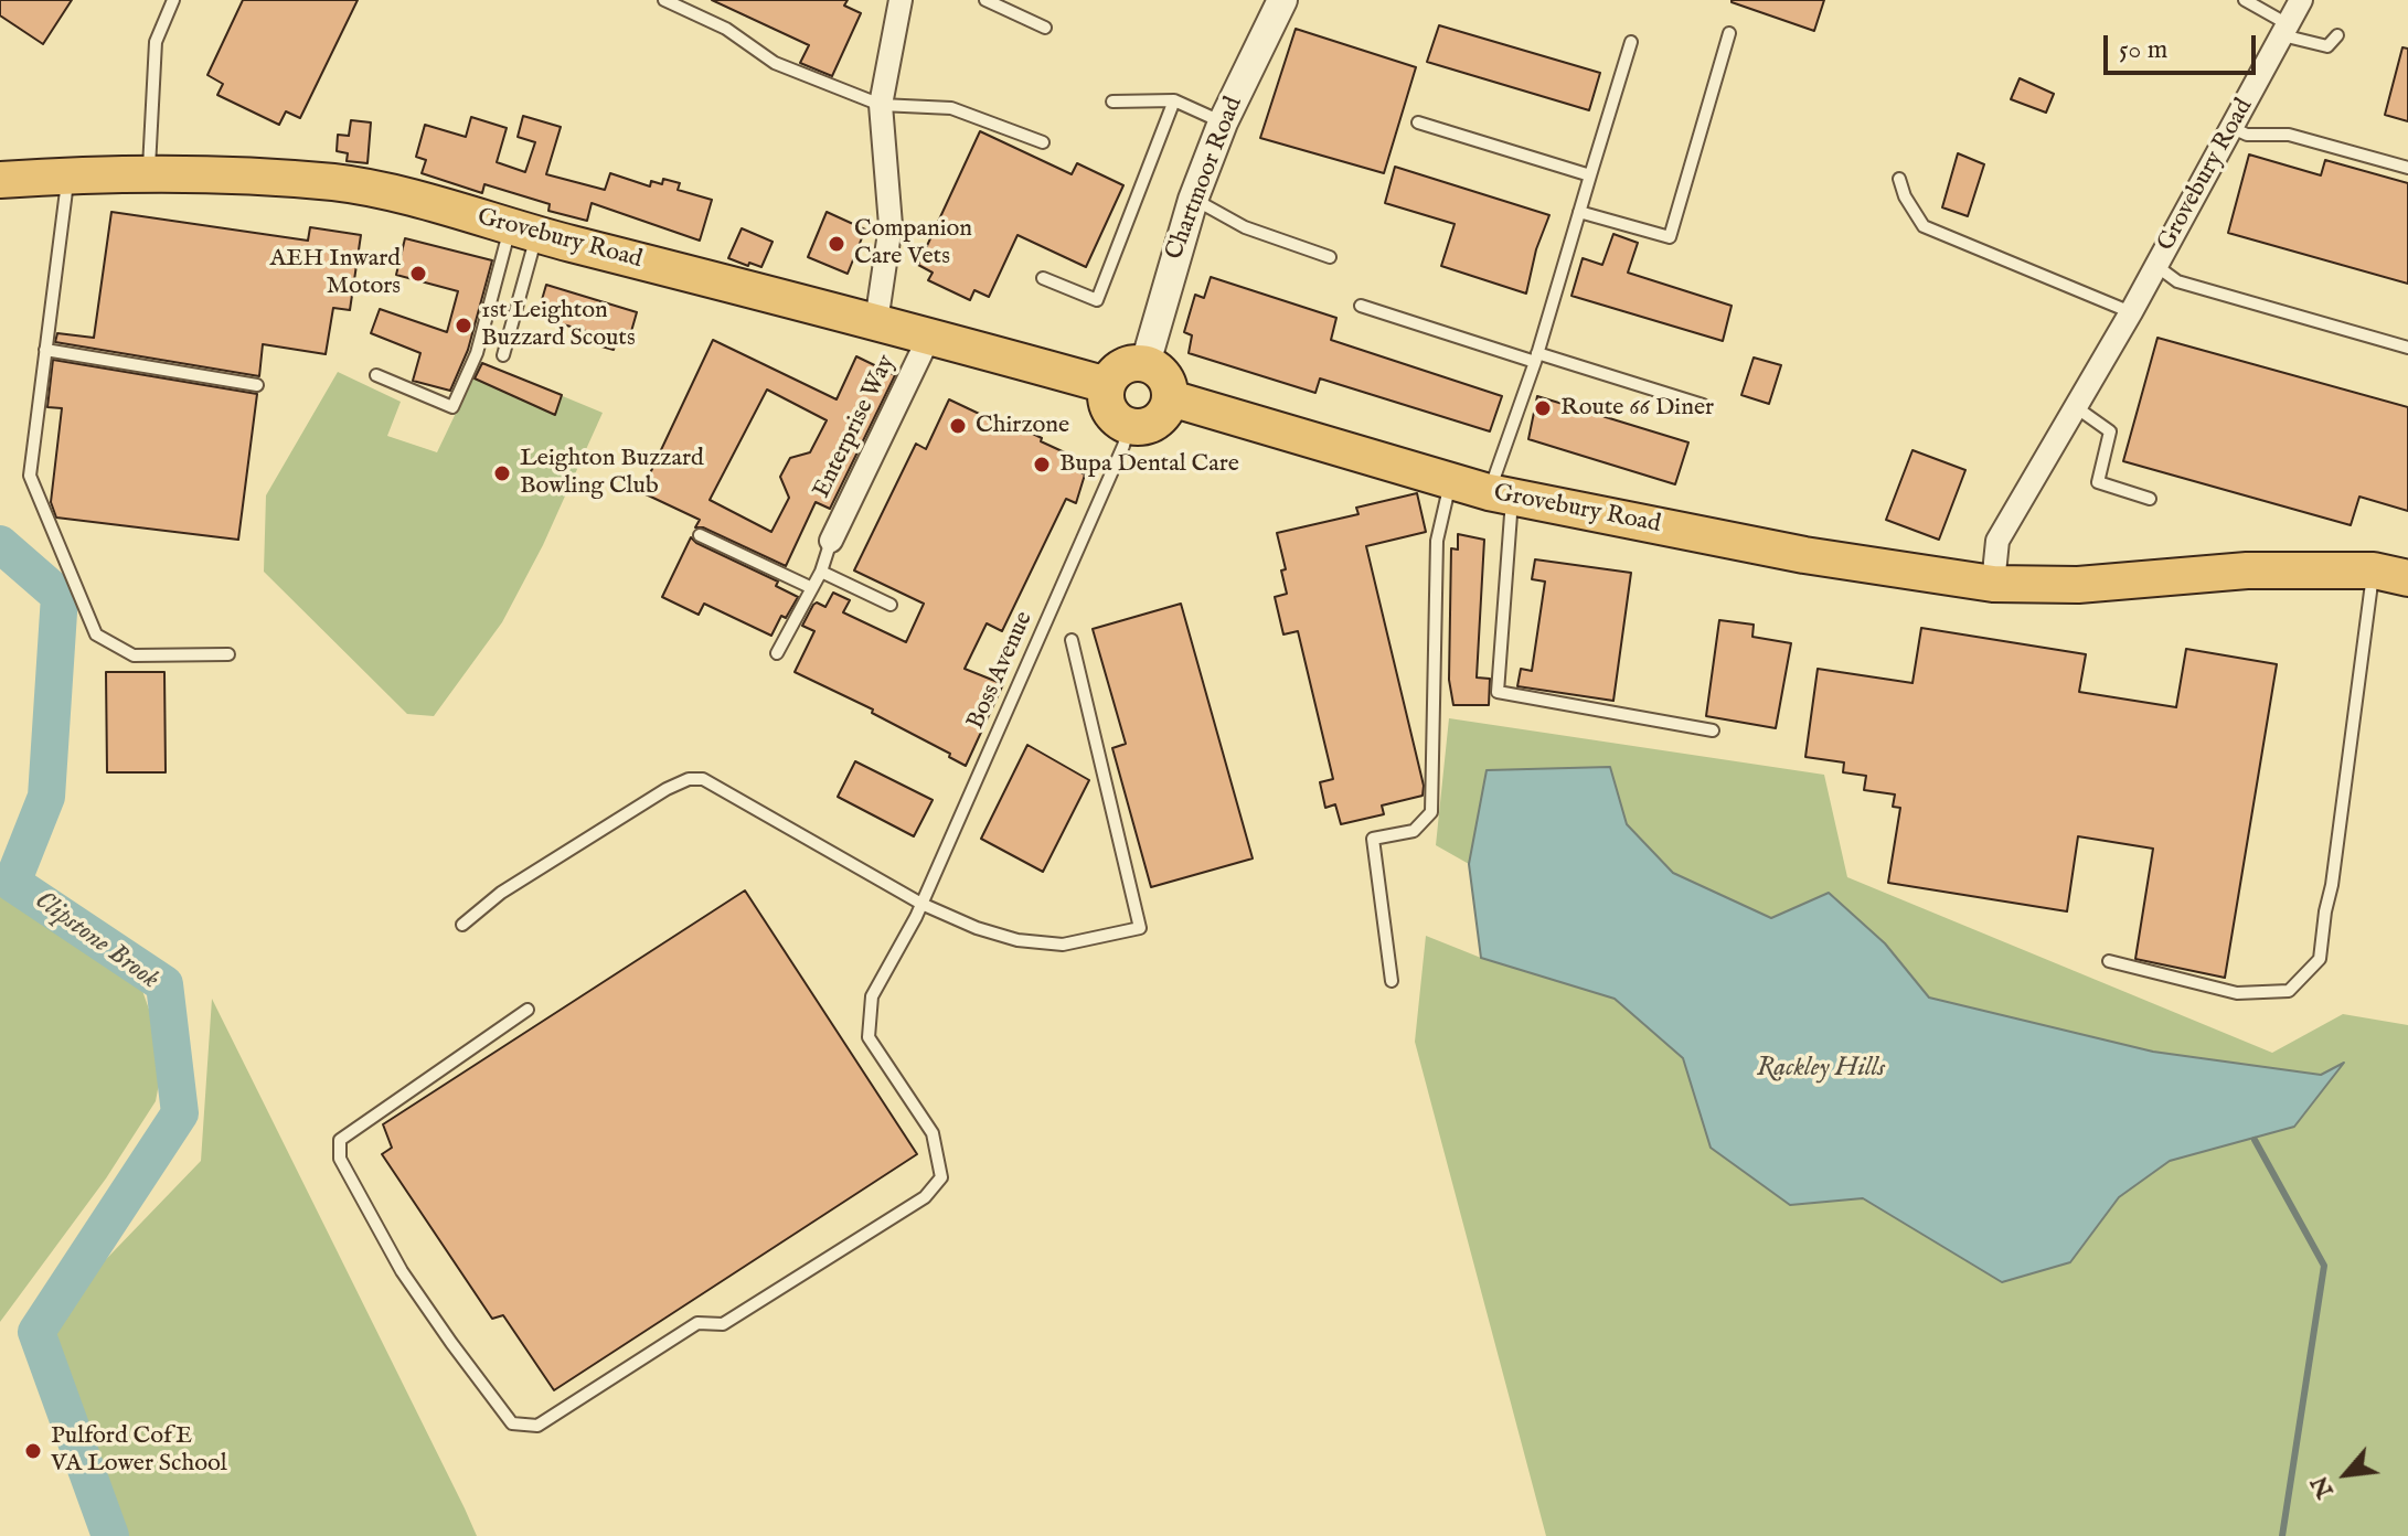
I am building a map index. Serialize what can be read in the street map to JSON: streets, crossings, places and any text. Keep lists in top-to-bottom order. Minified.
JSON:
{"streets":{"main road":["Grovebury Road"],"street":["Chartmoor Road","Enterprise Way"],"lane":["Boss Avenue"]},"crossings":[["Grovebury Road","Chartmoor Road"],["Grovebury Road","Enterprise Way"],["Grovebury Road","Boss Avenue"],["Chartmoor Road","Boss Avenue"]],"water":["Clipstone Brook","Rackley Hills"],"places":["Companion Care Vets","AEH Inward Motors","1st Leighton Buzzard Scouts","Route 66 Diner","Chirzone","Bupa Dental Care","Leighton Buzzard Bowling Club","Pulford CofE VA Lower School"],"scale_bar":"50 m","north":"bottom left"}
